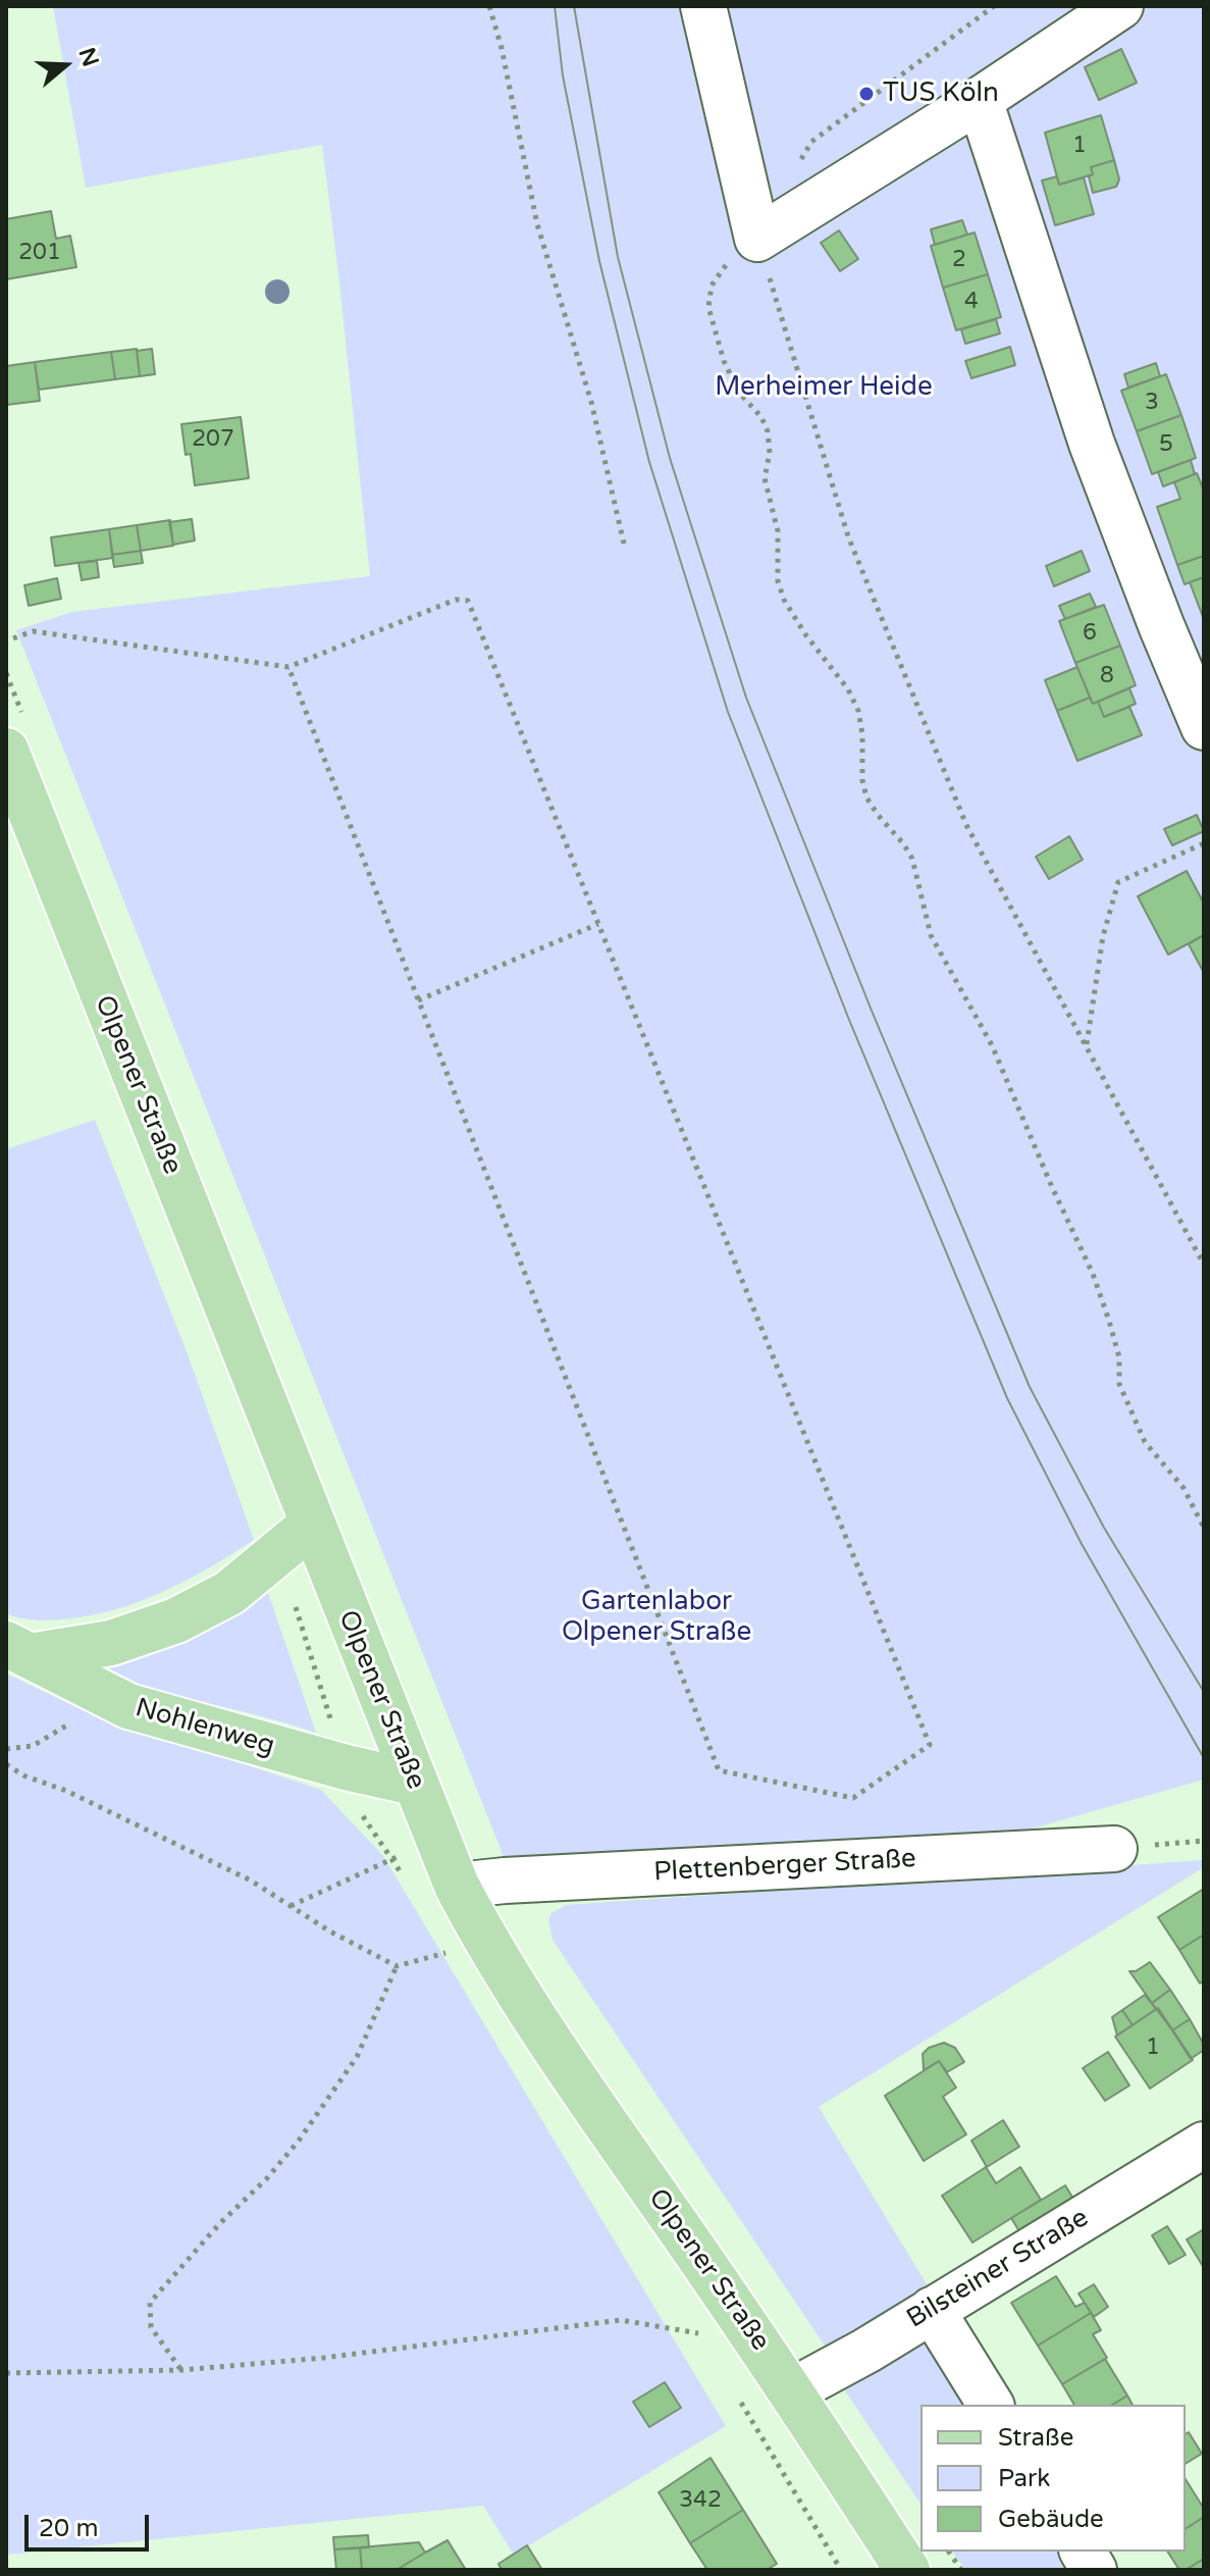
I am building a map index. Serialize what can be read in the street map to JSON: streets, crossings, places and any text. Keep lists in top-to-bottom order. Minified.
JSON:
{"streets":{"main road":["Olpener Straße","Nohlenweg"],"street":["Plettenberger Straße","Bilsteiner Straße"]},"crossings":[["Olpener Straße","Nohlenweg"],["Olpener Straße","Plettenberger Straße"],["Olpener Straße","Bilsteiner Straße"]],"parks":["Merheimer Heide","Gartenlabor Olpener Straße"],"places":["TUS Köln"],"house_numbers":["1","201","2","4","3","207","5","6","8","1","342"],"legend":["Straße","Park","Gebäude"],"scale_bar":"20 m","north":"right"}
